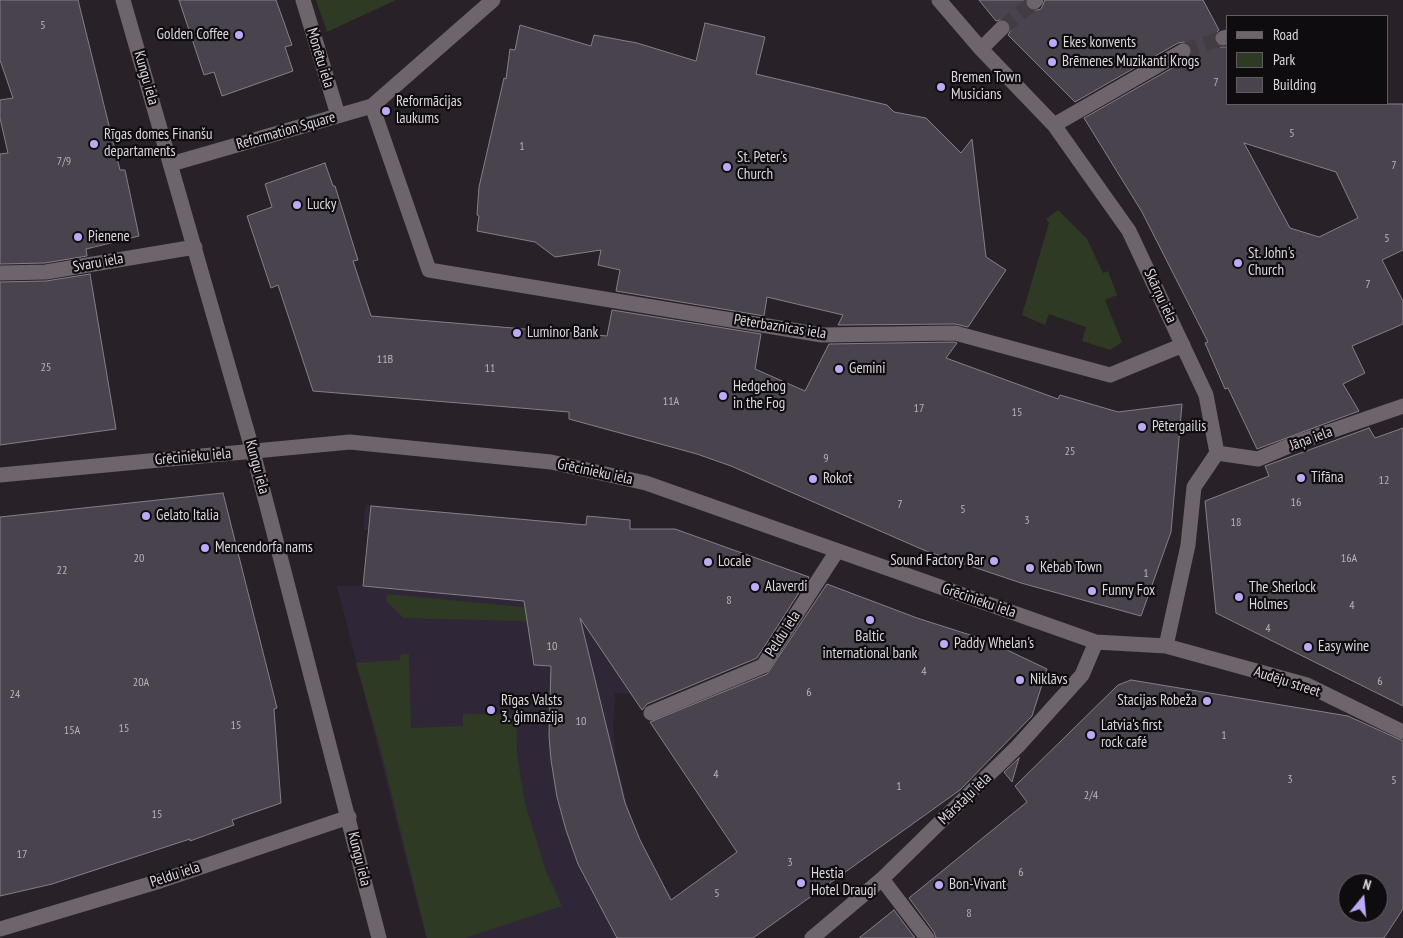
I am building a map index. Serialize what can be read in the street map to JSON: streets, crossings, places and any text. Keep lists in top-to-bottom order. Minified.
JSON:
{"streets":{"street":["Monētu iela","Kungu iela","Reformation Square","Svaru iela","Skārņu iela","Pēterbaznīcas iela","Jāņa iela","Grēcinieku iela","Peldu iela","Audēju street","Mārstaļu iela"]},"crossings":[["Monētu iela","Reformation Square"],["Kungu iela","Reformation Square"],["Kungu iela","Svaru iela"],["Kungu iela","Grēcinieku iela"],["Kungu iela","Peldu iela"],["Reformation Square","Pēterbaznīcas iela"],["Skārņu iela","Pēterbaznīcas iela"],["Skārņu iela","Jāņa iela"],["Grēcinieku iela","Peldu iela"],["Grēcinieku iela","Audēju street"],["Grēcinieku iela","Mārstaļu iela"]],"places":["Golden Coffee","Ekes konvents","Brēmenes Muzikanti Krogs","Bremen Town Musicians","Reformācijas laukums","Rīgas domes Finanšu departaments","St. Peter's Church","Lucky","Pienene","St. John's Church","Luminor Bank","Gemini","Hedgehog in the Fog","Pētergailis","Tifāna","Rokot","Gelato Italia","Mencendorfa nams","Sound Factory Bar","Locale","Kebab Town","Alaverdi","Funny Fox","The Sherlock Holmes","Baltic international bank","Paddy Whelan's","Easy wine","Niklāvs","Stacijas Robeža","Rīgas Valsts 3. ģimnāzija","Latvia's first rock café","Hestia Hotel Draugi","Bon-Vivant"],"house_numbers":["5","7","5","1","7/9","7","5","7","11B","25","11","11A","17","15","25","9","12","16","7","5","3","18","20","16A","22","1","8","4","4","10","4","6","20A","6","24","10","15","15","15A","1","4","3","5","1","2/4","15","17","3","6","5","8"],"legend":["Road","Park","Building"],"north":"top"}
